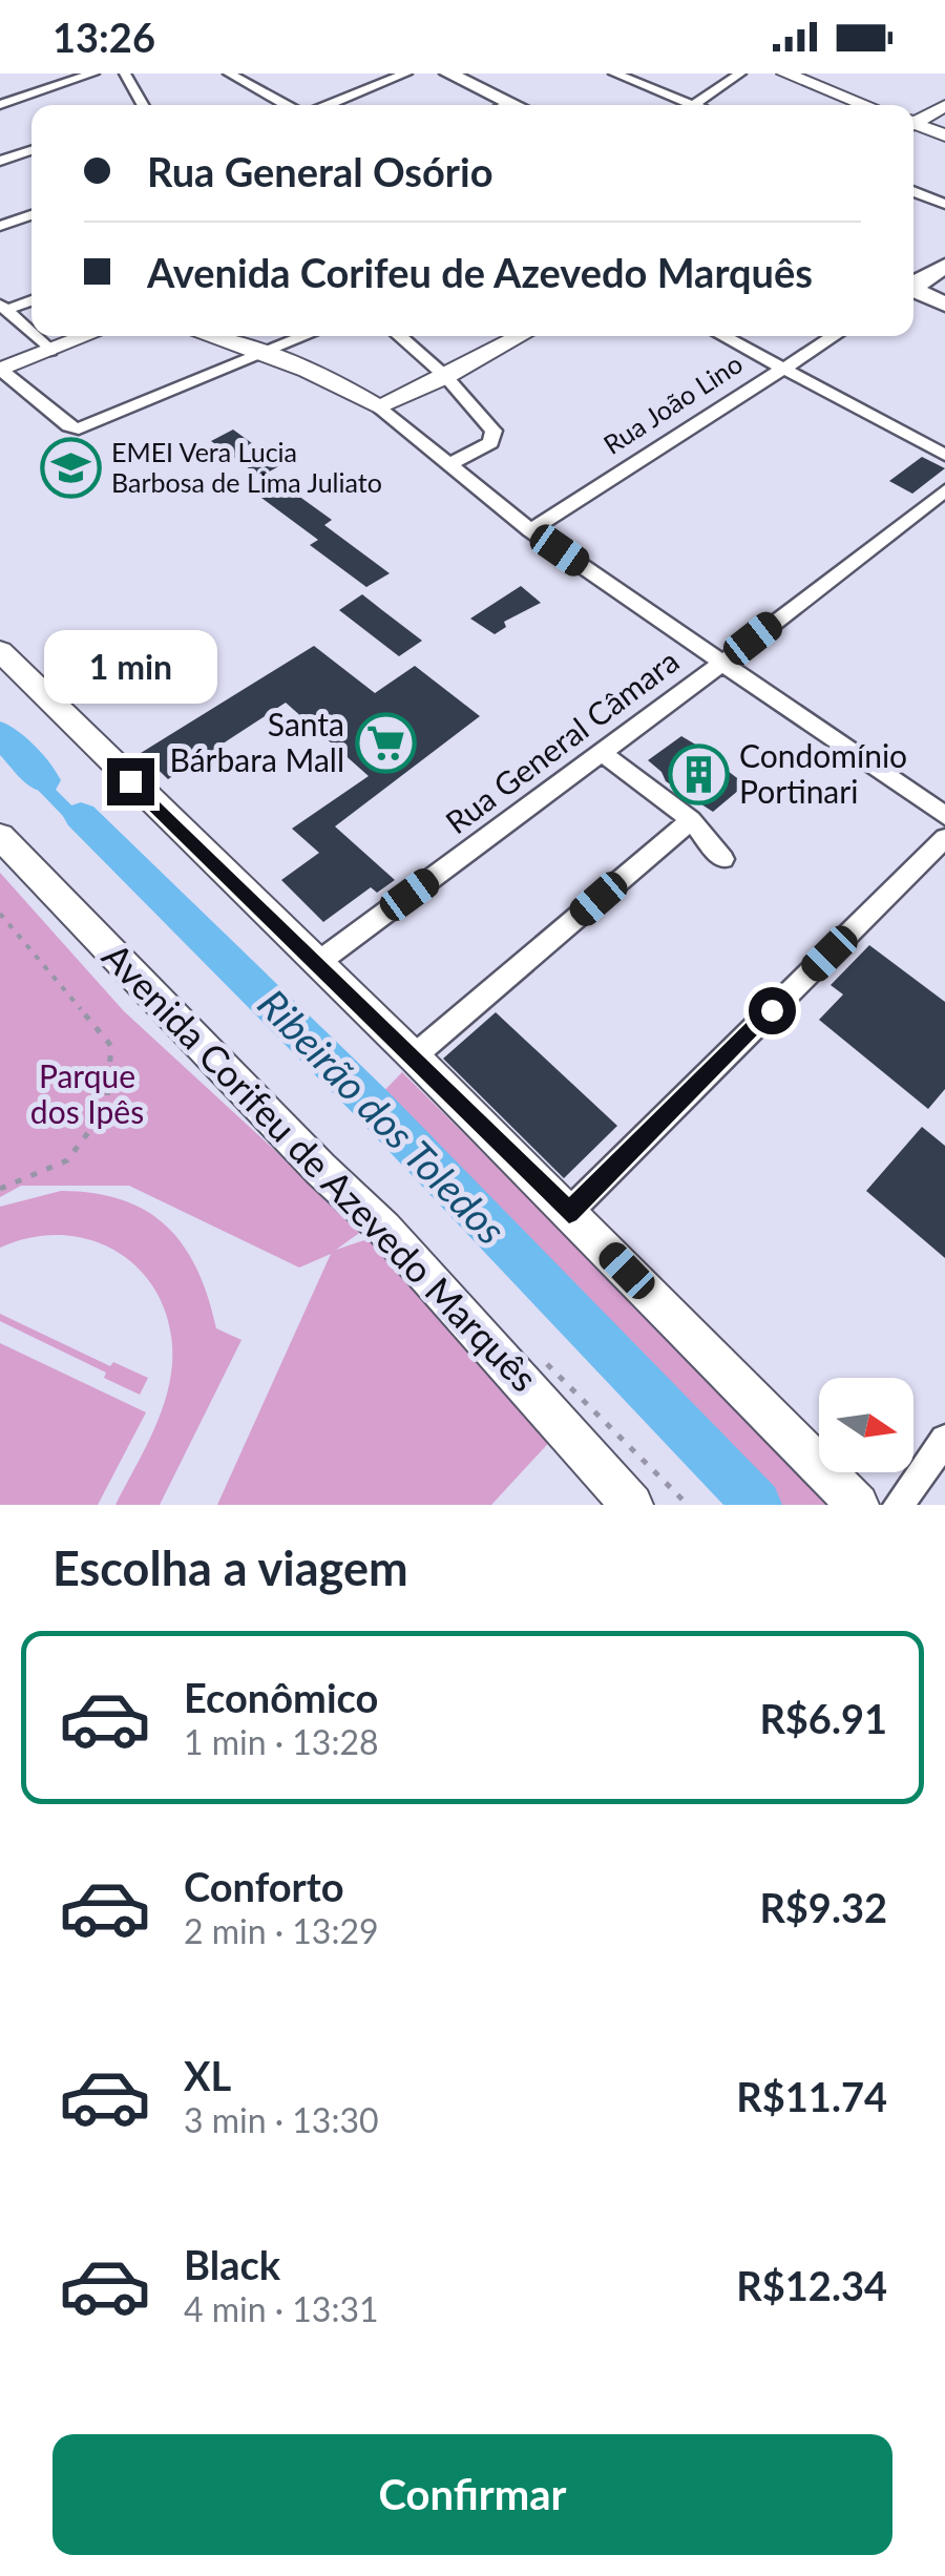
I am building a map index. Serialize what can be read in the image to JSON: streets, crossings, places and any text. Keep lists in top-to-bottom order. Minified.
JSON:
{"streets":{"main road":["Avenida Corifeu de Azevedo Marquês"],"street":["Rua João Lino","Rua General Câmara"]},"water":["Ribeirão dos Toledos"],"parks":["Parque dos Ipês"],"places":{"school or university":["EMEI Vera Lucia Barbosa de Lima Juliato"],"supermarket":["Santa Bárbara Mall"],"building":["Condomínio Portinari"]},"north":"right","page":{"status":"13:26","banner":["Rua General Osório","Avenida Corifeu de Azevedo Marquês"],"bubble":"1 min","heading":"Escolha a viagem","list":[{"name":"Econômico","note":"1 min · 13:28","value":"R$6.91"},{"name":"Conforto","note":"2 min · 13:29","value":"R$9.32"},{"name":"XL","note":"3 min · 13:30","value":"R$11.74"},{"name":"Black","note":"4 min · 13:31","value":"R$12.34"}],"buttons":"Confirmar"}}
